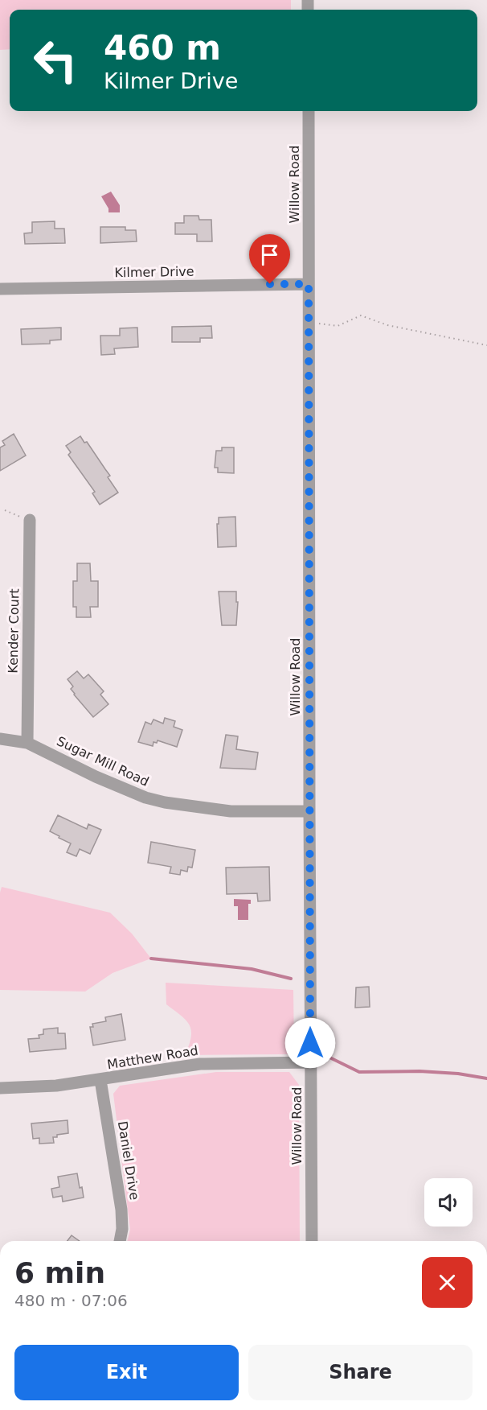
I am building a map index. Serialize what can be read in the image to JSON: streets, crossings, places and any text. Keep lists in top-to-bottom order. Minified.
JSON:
{"streets":{"street":["Willow Road","Kilmer Drive","Kender Court","Sugar Mill Road","Matthew Road","Daniel Drive"]},"crossings":[["Willow Road","Kilmer Drive"],["Willow Road","Sugar Mill Road"],["Willow Road","Matthew Road"],["Kender Court","Sugar Mill Road"],["Matthew Road","Daniel Drive"]],"page":{"turn":["460 m","Kilmer Drive"],"heading":["6 min","480 m · 07:06"],"buttons":["Exit","Share"]}}
